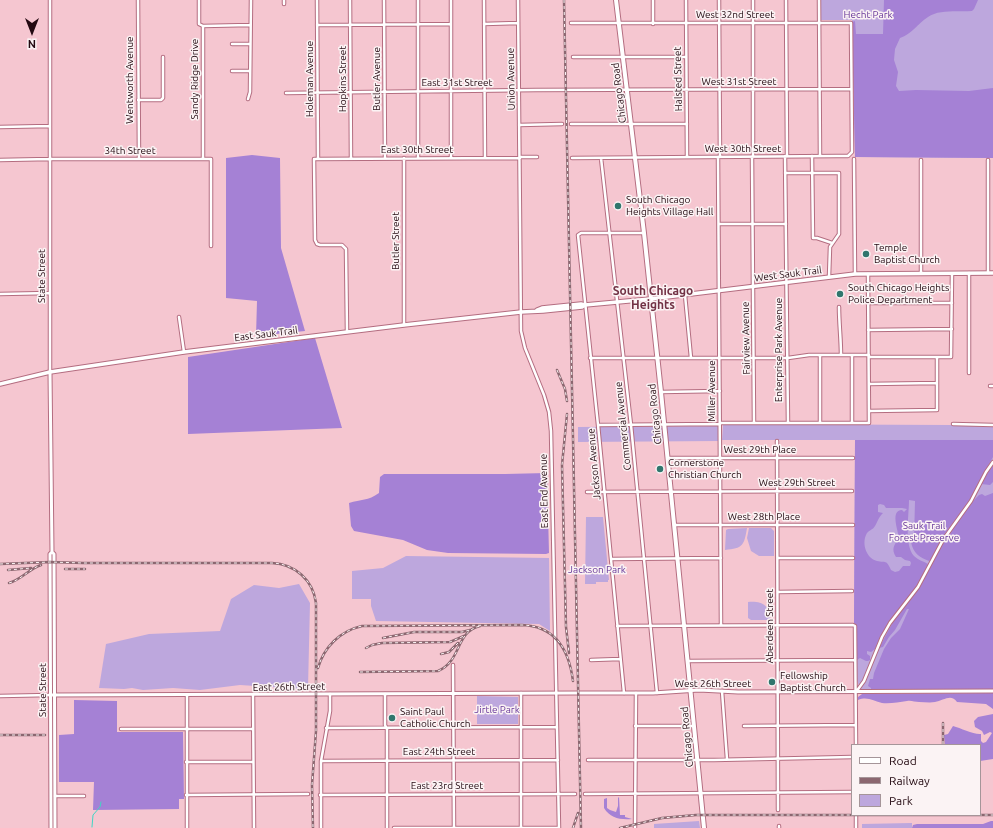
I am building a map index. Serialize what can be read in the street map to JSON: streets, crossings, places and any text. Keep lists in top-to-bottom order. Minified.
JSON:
{"streets":{"main road":["Chicago Road","West Sauk Trail","East Sauk Trail"],"street":["West 32nd Street","Sandy Ridge Drive","Holeman Avenue","Hopkins Street","Butler Avenue","Union Avenue","Halsted Street","Wentworth Avenue","West 31st Street","East 31st Street","West 30th Street","East 30th Street","34th Street","Butler Street","State Street","Fairview Avenue","Enterprise Park Avenue","Miller Avenue","Commercial Avenue","West 29th Place","Jackson Avenue","West 29th Street","East End Avenue","West 28th Place","Aberdeen Street","West 26th Street","East 26th Street","East 24th Street","East 23rd Street"]},"crossings":[["West 32nd Street","Halsted Street"],["West 32nd Street","West 31st Street"],["West 32nd Street","Chicago Road"],["West 32nd Street","West 30th Street"],["West 32nd Street","Fairview Avenue"],["West 32nd Street","Enterprise Park Avenue"],["West 32nd Street","Miller Avenue"],["Sandy Ridge Drive","34th Street"],["Holeman Avenue","East 31st Street"],["Holeman Avenue","East 30th Street"],["Hopkins Street","East 31st Street"],["Hopkins Street","East 30th Street"],["Butler Avenue","East 31st Street"],["Butler Avenue","East 30th Street"],["Union Avenue","East 31st Street"],["Union Avenue","East 30th Street"],["Union Avenue","East End Avenue"],["Halsted Street","West 31st Street"],["Halsted Street","West 30th Street"],["Wentworth Avenue","34th Street"],["West 31st Street","East 31st Street"],["West 31st Street","Chicago Road"],["West 31st Street","West 30th Street"],["West 31st Street","Fairview Avenue"],["West 31st Street","Enterprise Park Avenue"],["West 31st Street","Miller Avenue"],["East 31st Street","Chicago Road"],["Chicago Road","West 30th Street"],["Chicago Road","West Sauk Trail"],["Chicago Road","West 29th Place"],["Chicago Road","West 29th Street"],["Chicago Road","West 28th Place"],["Chicago Road","West 26th Street"],["West 30th Street","Fairview Avenue"],["West 30th Street","Enterprise Park Avenue"],["West 30th Street","Miller Avenue"],["East 30th Street","Butler Street"],["East 30th Street","East Sauk Trail"],["East 30th Street","East End Avenue"],["34th Street","State Street"],["Butler Street","East Sauk Trail"],["West Sauk Trail","East Sauk Trail"],["West Sauk Trail","Fairview Avenue"],["West Sauk Trail","Enterprise Park Avenue"],["West Sauk Trail","Miller Avenue"],["West Sauk Trail","Commercial Avenue"],["West Sauk Trail","Jackson Avenue"],["State Street","East Sauk Trail"],["State Street","East 26th Street"],["East Sauk Trail","East End Avenue"],["Miller Avenue","West 29th Place"],["Miller Avenue","West 29th Street"],["Miller Avenue","West 28th Place"],["Commercial Avenue","Jackson Avenue"],["Commercial Avenue","West 29th Street"],["Commercial Avenue","West 26th Street"],["West 29th Place","Aberdeen Street"],["Jackson Avenue","West 29th Street"],["Jackson Avenue","West 26th Street"],["West 29th Street","Aberdeen Street"],["East End Avenue","East 26th Street"],["East End Avenue","East 24th Street"],["East End Avenue","East 23rd Street"],["West 28th Place","Aberdeen Street"],["Aberdeen Street","West 26th Street"],["West 26th Street","East 26th Street"]],"districts":["South Chicago Heights"],"parks":["Hecht Park","Sauk Trail Forest Preserve","Jackson Park","Jirtle Park"],"places":["South Chicago Heights Village Hall","Temple Baptist Church","South Chicago Heights Police Department","Cornerstone Christian Church","Fellowship Baptist Church","Saint Paul Catholic Church"],"legend":["Road","Railway","Park"],"north":"bottom"}
